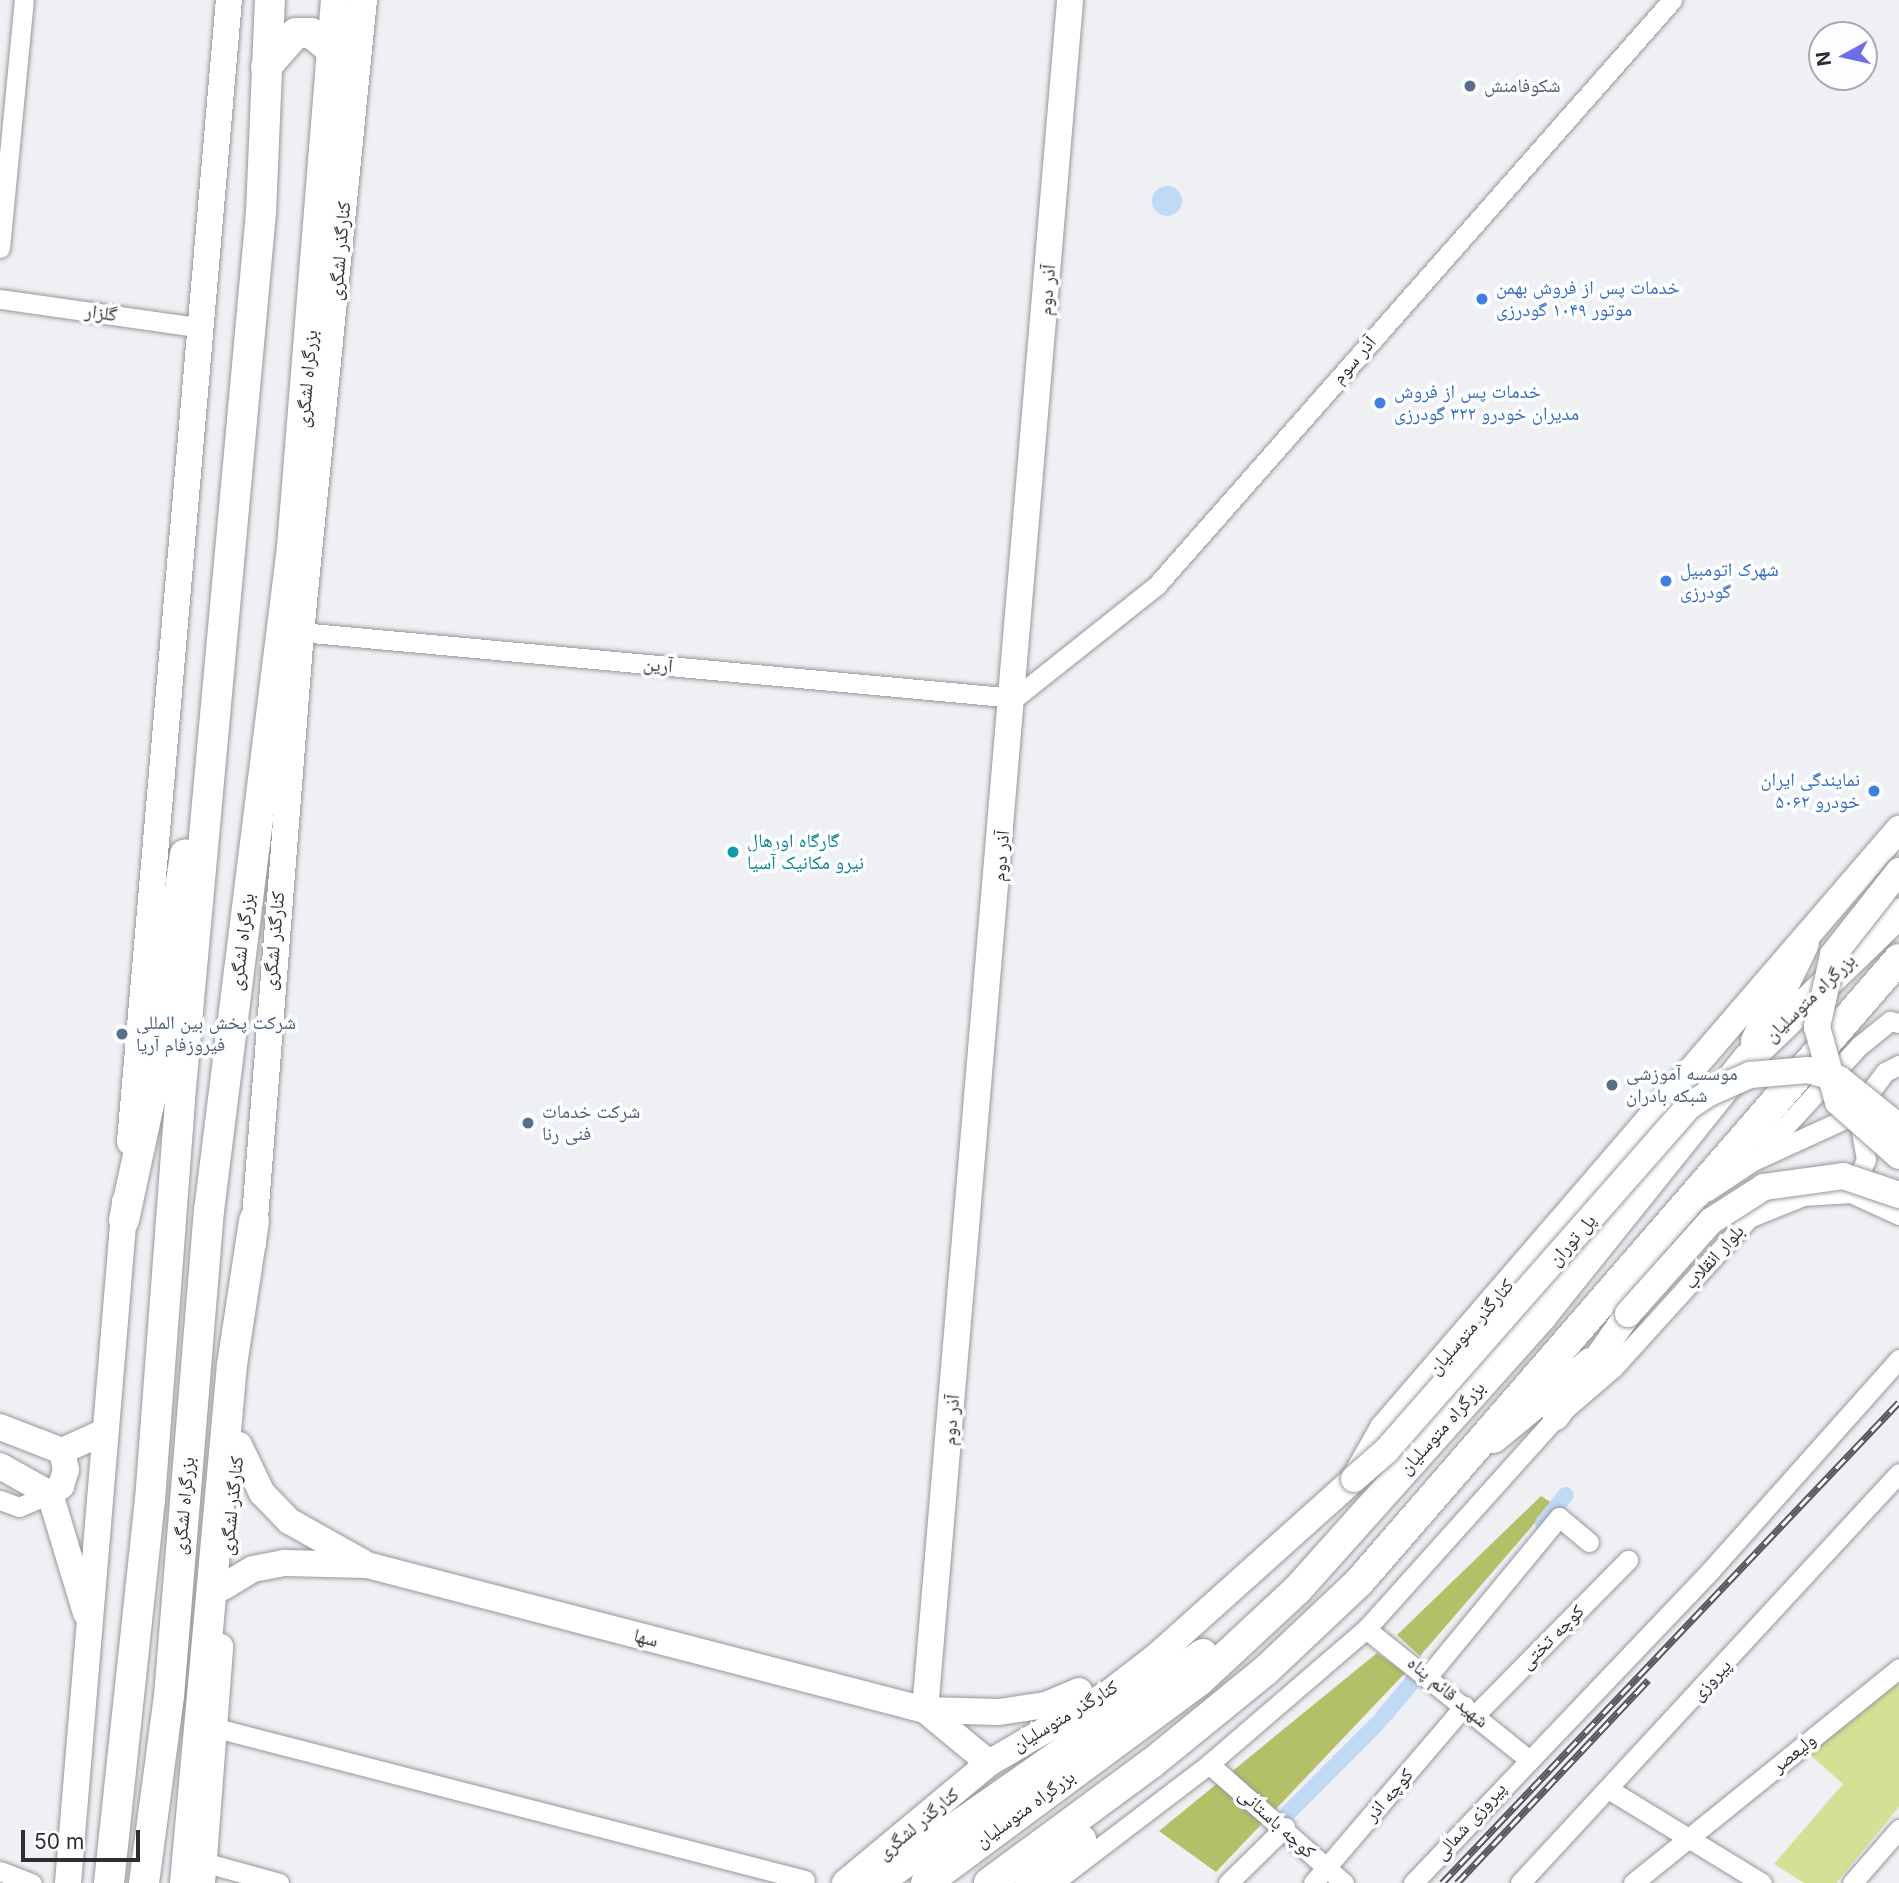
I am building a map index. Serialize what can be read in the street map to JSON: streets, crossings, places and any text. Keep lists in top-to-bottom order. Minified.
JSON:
{"streets":{"highway":["بزرگراه لشگری","بزرگراه متوسلیان"],"main road":["کنارگذر لشگری","آذر دوم","پل توران","کنارگذر متوسلیان","سها"],"street":["گلزار","آذر سوم","آرین","بلوار انقلاب","کوچه تختی","پیروزی","شهید قائم پناه","ولیعصر","کوچه اذر","پیروزی شمالی","کوچه باستانی"]},"crossings":[["کنارگذر لشگری","آرین"],["کنارگذر لشگری","کنارگذر متوسلیان"],["کنارگذر لشگری","سها"],["آذر دوم","آذر سوم"],["آذر دوم","آرین"],["آذر دوم","سها"],["آذر سوم","آرین"],["پل توران","کنارگذر متوسلیان"],["بلوار انقلاب","شهید قائم پناه"],["بلوار انقلاب","کوچه باستانی"],["کنارگذر متوسلیان","سها"],["کوچه تختی","شهید قائم پناه"],["کوچه تختی","کوچه اذر"],["شهید قائم پناه","کوچه اذر"],["شهید قائم پناه","پیروزی شمالی"],["کوچه اذر","کوچه باستانی"]],"places":["شکوفامنش","خدمات پس از فروش بهمن موتور ۱۰۴۹ گودرزی","خدمات پس از فروش مدیران خودرو ۳۲۲ گودرزی","شهرک اتومبیل گودرزی","نمایندگی ایران خودرو ۵۰۶۲","گارگاه اورهال نیرو مکانیک آسیا","شرکت پخش بین المللی فیروزفام آریا","موسسه آموزشی شبکه بادران","شرکت خدمات فنی رنا"],"scale_bar":"50 m","north":"left"}
